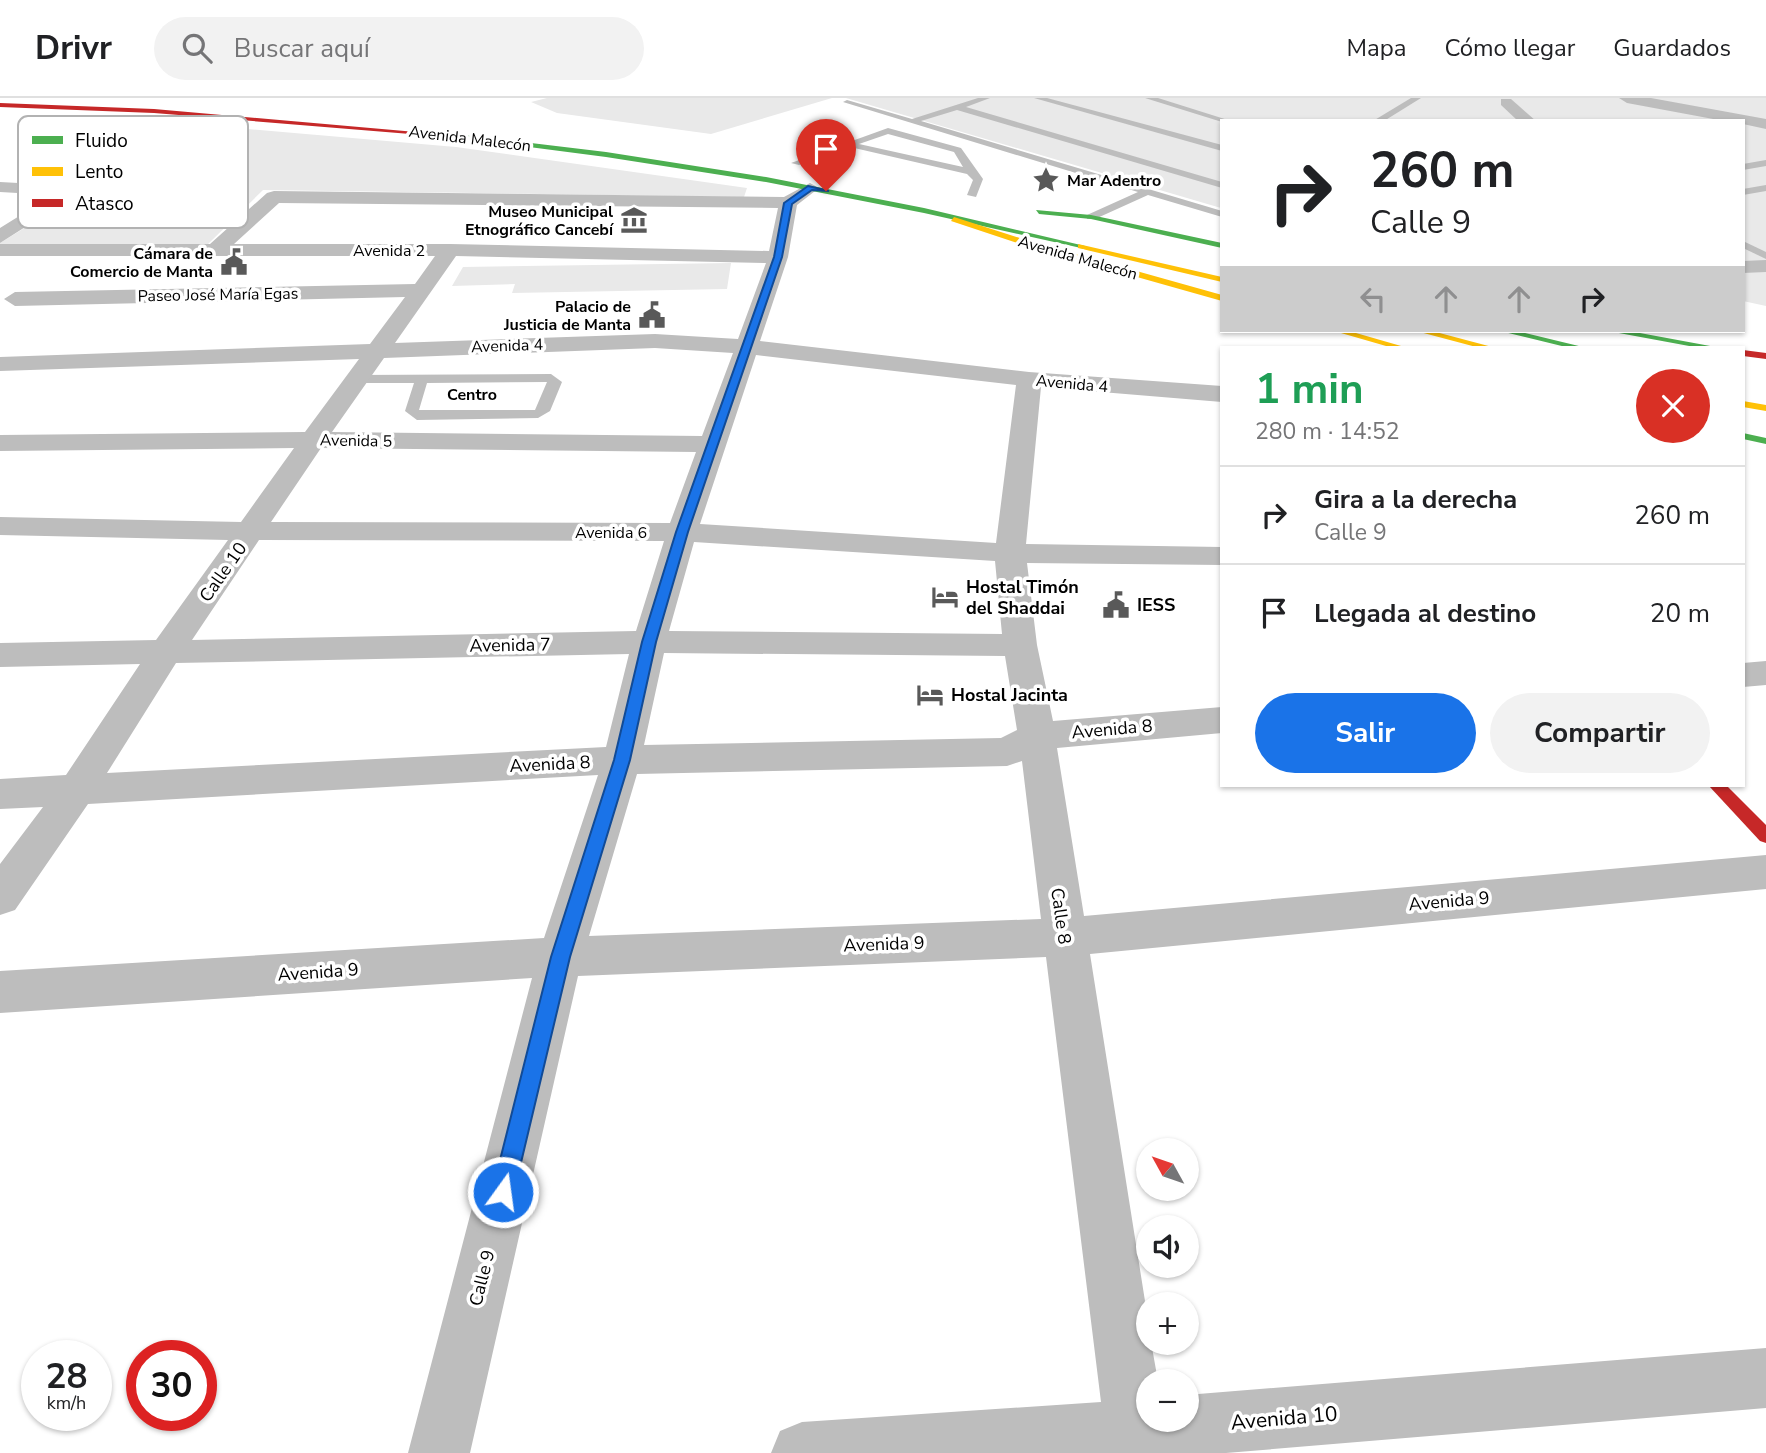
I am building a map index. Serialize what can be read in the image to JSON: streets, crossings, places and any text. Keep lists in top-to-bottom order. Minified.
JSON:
{"streets":{"main road":["Avenida Malecón"],"street":["Avenida 2","Paseo José María Egas","Avenida 4","Avenida 5","Avenida 6","Calle 10","Avenida 7","Avenida 8","Avenida 9","Calle 8","Calle 9","Avenida 10"]},"crossings":[["Avenida 2","Calle 10"],["Avenida 2","Calle 9"],["Paseo José María Egas","Calle 10"],["Avenida 4","Calle 10"],["Avenida 4","Calle 8"],["Avenida 4","Calle 9"],["Avenida 5","Calle 10"],["Avenida 5","Calle 9"],["Avenida 6","Calle 10"],["Avenida 6","Calle 8"],["Avenida 6","Calle 9"],["Calle 10","Avenida 7"],["Calle 10","Avenida 8"],["Avenida 7","Calle 8"],["Avenida 7","Calle 9"],["Avenida 8","Calle 8"],["Avenida 8","Calle 9"],["Avenida 9","Calle 8"],["Avenida 9","Calle 9"],["Calle 8","Avenida 10"]],"districts":["Centro"],"places":{"place":["Mar Adentro"],"museum":["Museo Municipal Etnográfico Cancebí"],"public building":["Cámara de Comercio de Manta","Palacio de Justicia de Manta","IESS"],"hotel":["Hostal Timón del Shaddai","Hostal Jacinta"]},"legend":["Fluido","Lento","Atasco"],"north":"top left","page":{"header":"Drivr","search":"Buscar aquí","nav":["Mapa","Cómo llegar","Guardados"],"turn":["260 m","Calle 9"],"heading":["1 min","280 m · 14:52"],"list":[{"name":"Gira a la derecha","note":"Calle 9","value":"260 m"},{"name":"Llegada al destino","value":"20 m"}],"buttons":["Salir","Compartir"],"map_buttons":["+","−"],"speed":"28 km/h","limit":"30"}}
